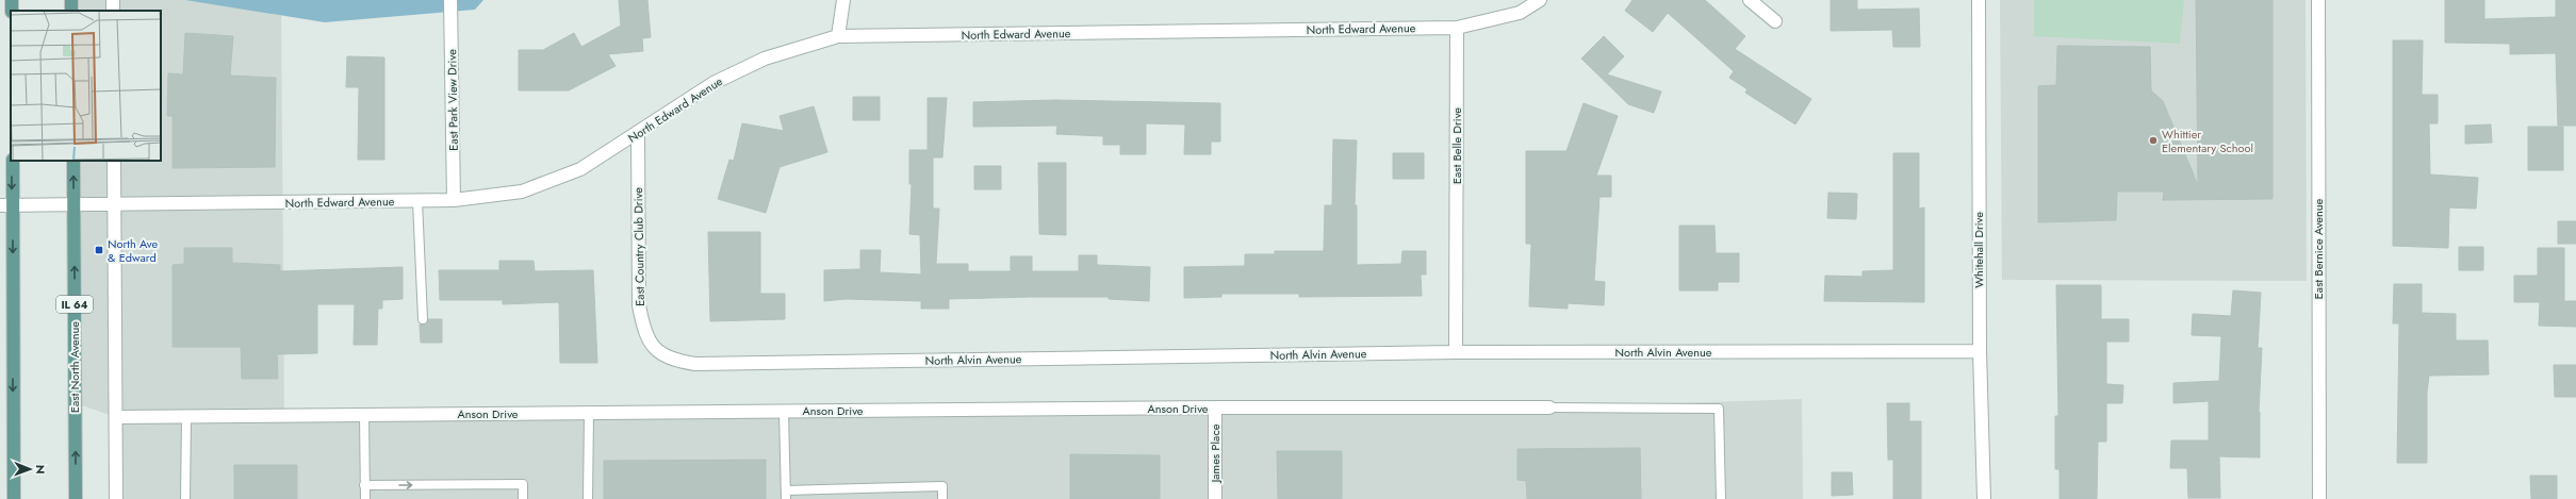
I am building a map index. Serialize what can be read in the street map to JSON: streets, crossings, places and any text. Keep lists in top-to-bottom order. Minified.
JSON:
{"streets":{"main road":["IL 64","East North Avenue"],"street":["North Edward Avenue","East Park View Drive","East Belle Drive","East Country Club Drive","East Bernice Avenue","Whitehall Drive","North Alvin Avenue","Anson Drive","James Place"]},"crossings":[["North Edward Avenue","East Park View Drive"],["North Edward Avenue","East Belle Drive"],["North Edward Avenue","East Country Club Drive"],["North Edward Avenue","East North Avenue"],["East Belle Drive","North Alvin Avenue"],["East Country Club Drive","North Alvin Avenue"],["Whitehall Drive","North Alvin Avenue"],["Anson Drive","James Place"]],"places":{"other":["Whittier Elementary School"],"transit":["North Ave & Edward"]},"north":"right"}
